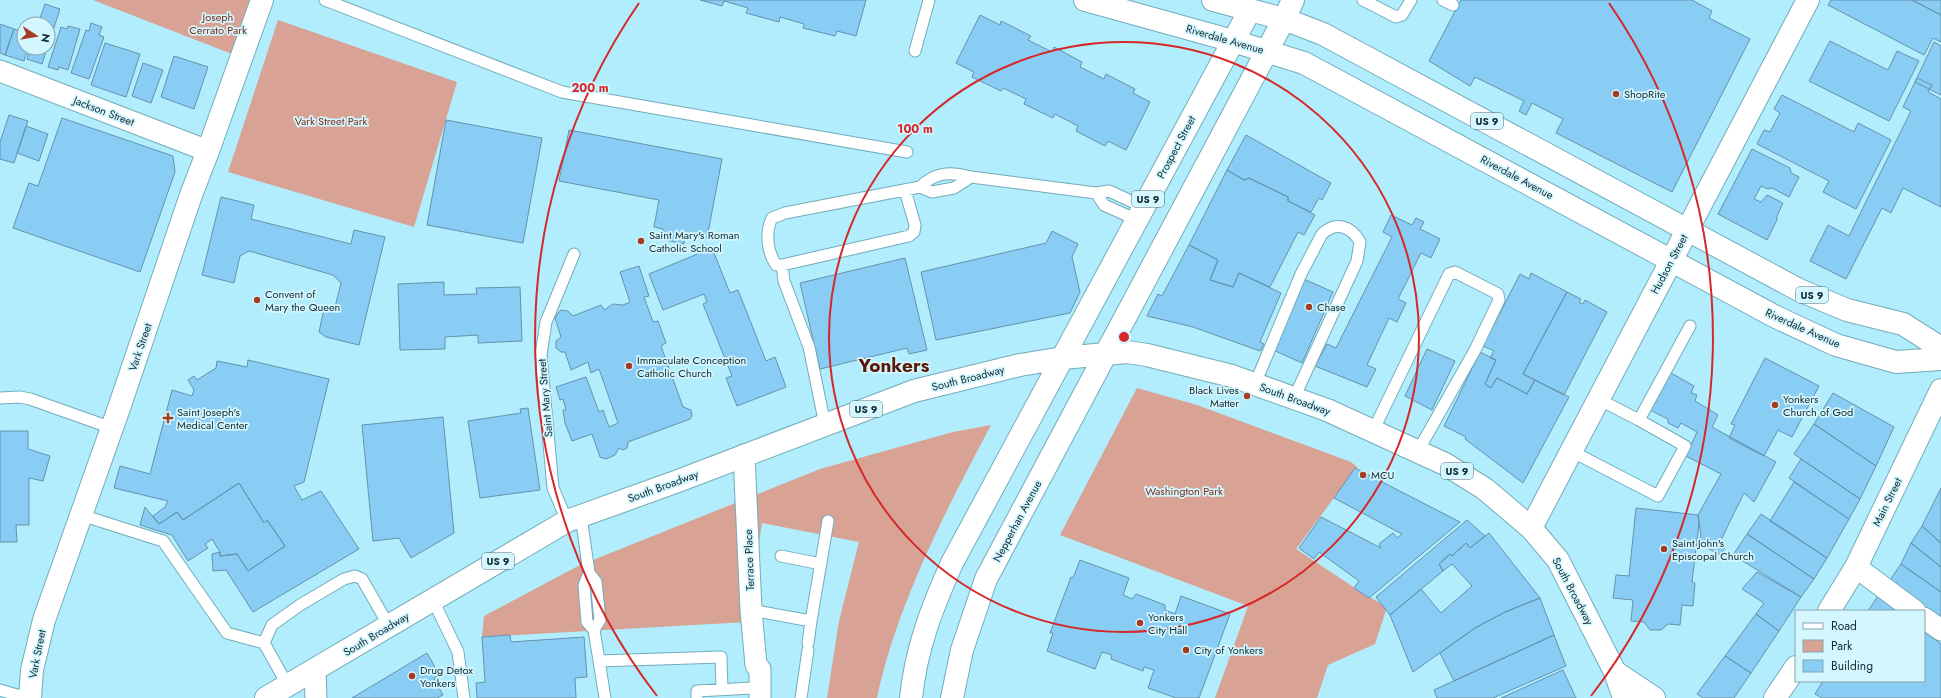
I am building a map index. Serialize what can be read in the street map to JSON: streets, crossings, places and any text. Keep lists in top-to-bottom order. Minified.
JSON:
{"streets":{"main road":["Riverdale Avenue","US 9","Prospect Street","Hudson Street","Vark Street","South Broadway","Main Street","Nepperhan Avenue"],"street":["Jackson Street","Terrace Place"],"lane":["Saint Mary Street"]},"crossings":[["Riverdale Avenue","Prospect Street"],["Riverdale Avenue","Hudson Street"],["Jackson Street","Vark Street"],["US 9","Prospect Street"],["US 9","Hudson Street"],["US 9","South Broadway"],["Prospect Street","South Broadway"],["Hudson Street","South Broadway"],["South Broadway","Saint Mary Street"],["South Broadway","Nepperhan Avenue"],["South Broadway","Terrace Place"]],"districts":["Yonkers"],"parks":["Joseph Cerrato Park","Vark Street Park","Washington Park"],"places":{"other":["ShopRite","Saint Mary's Roman Catholic School","Convent of Mary the Queen","Chase","Immaculate Conception Catholic Church","Black Lives Matter","Yonkers Church of God","MCU","Saint John's Episcopal Church","Yonkers City Hall","City of Yonkers","Drug Detox Yonkers"],"health":["Saint Joseph's Medical Center"]},"legend":["Road","Park","Building"],"north":"right","rings":["200 m","100 m"]}
